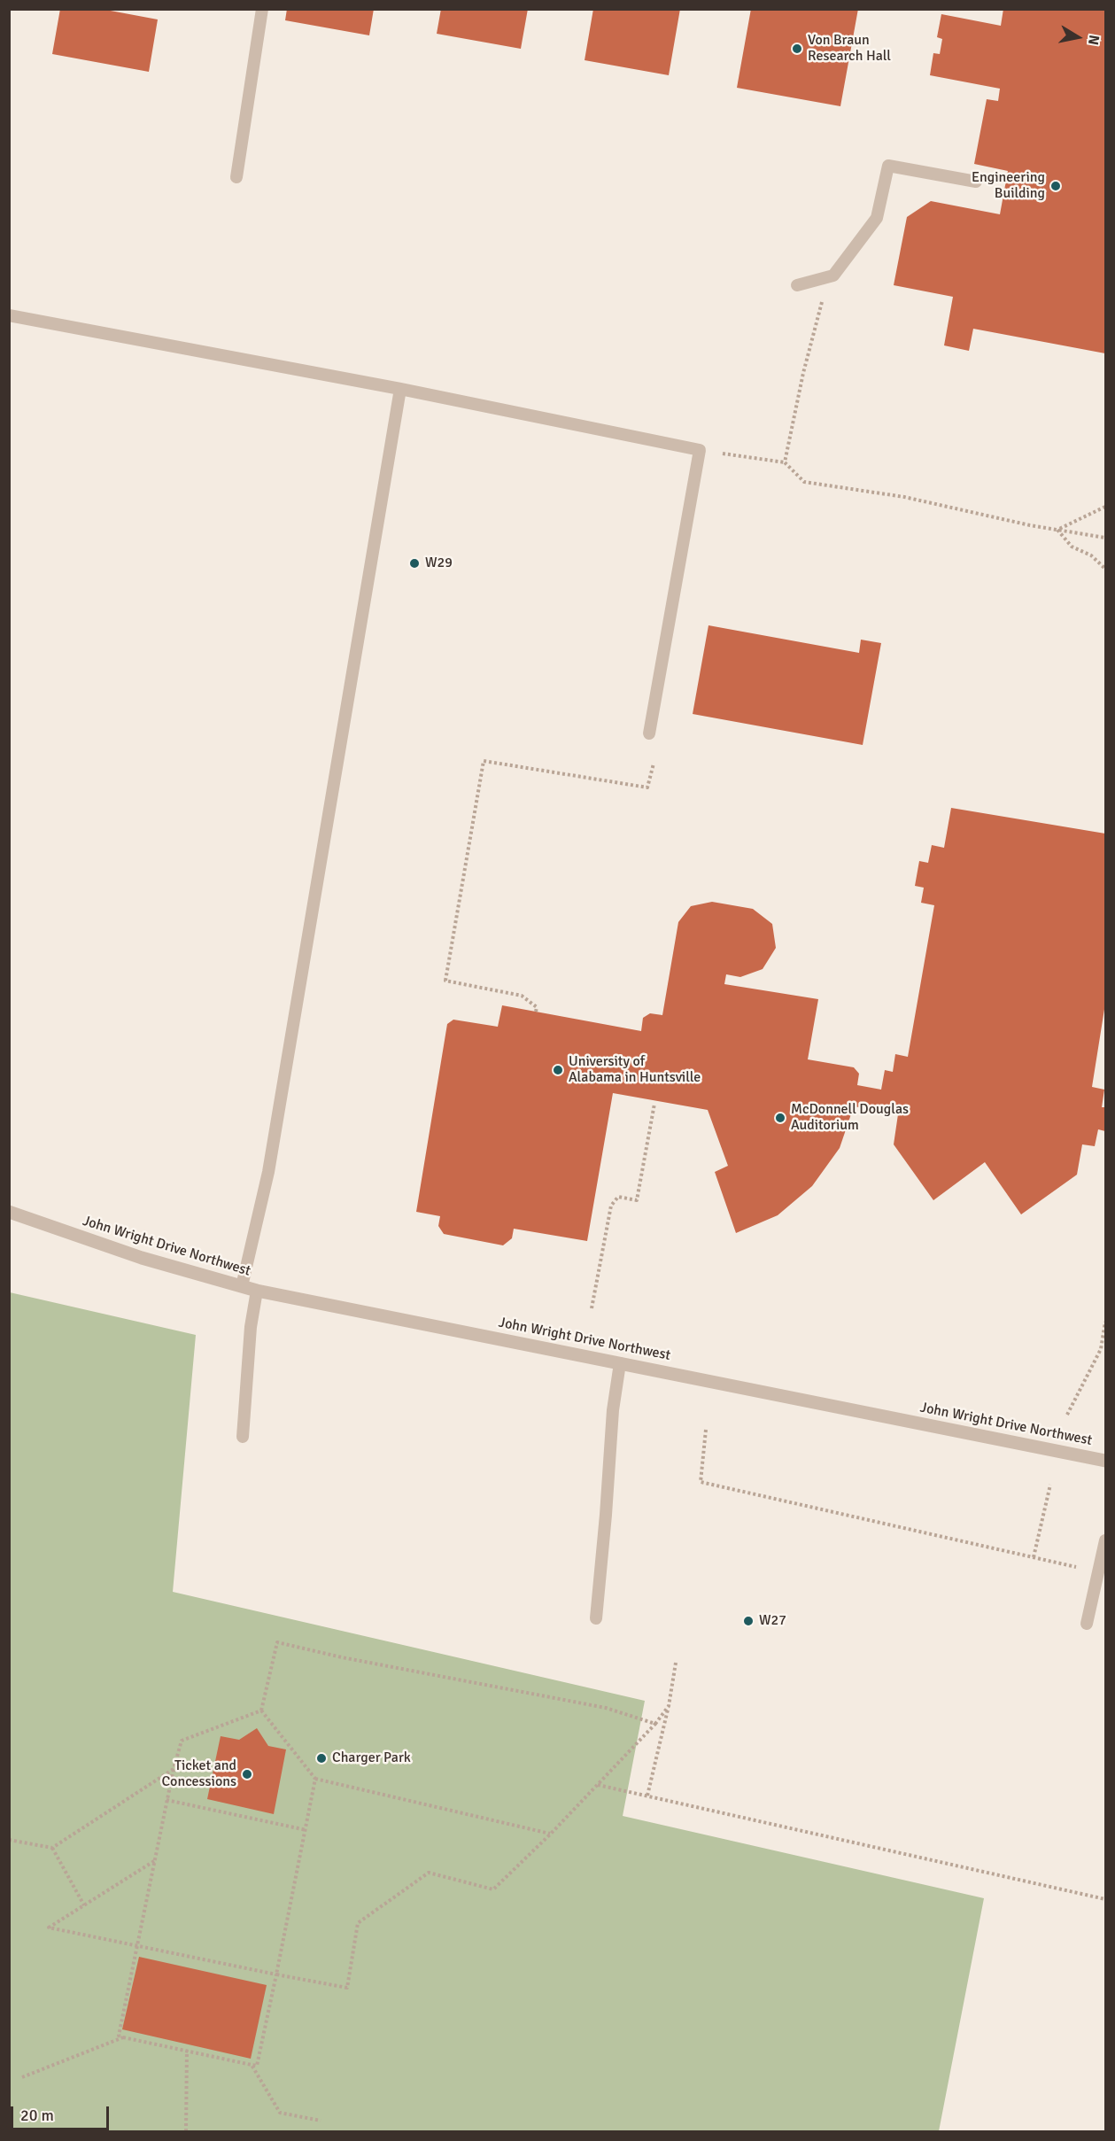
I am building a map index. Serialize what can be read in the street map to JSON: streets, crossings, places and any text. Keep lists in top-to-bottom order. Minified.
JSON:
{"streets":{"street":["John Wright Drive Northwest"]},"places":["Von Braun Research Hall","Engineering Building","W29","University of Alabama in Huntsville","McDonnell Douglas Auditorium","W27","Charger Park","Ticket and Concessions"],"scale_bar":"20 m","north":"right"}
